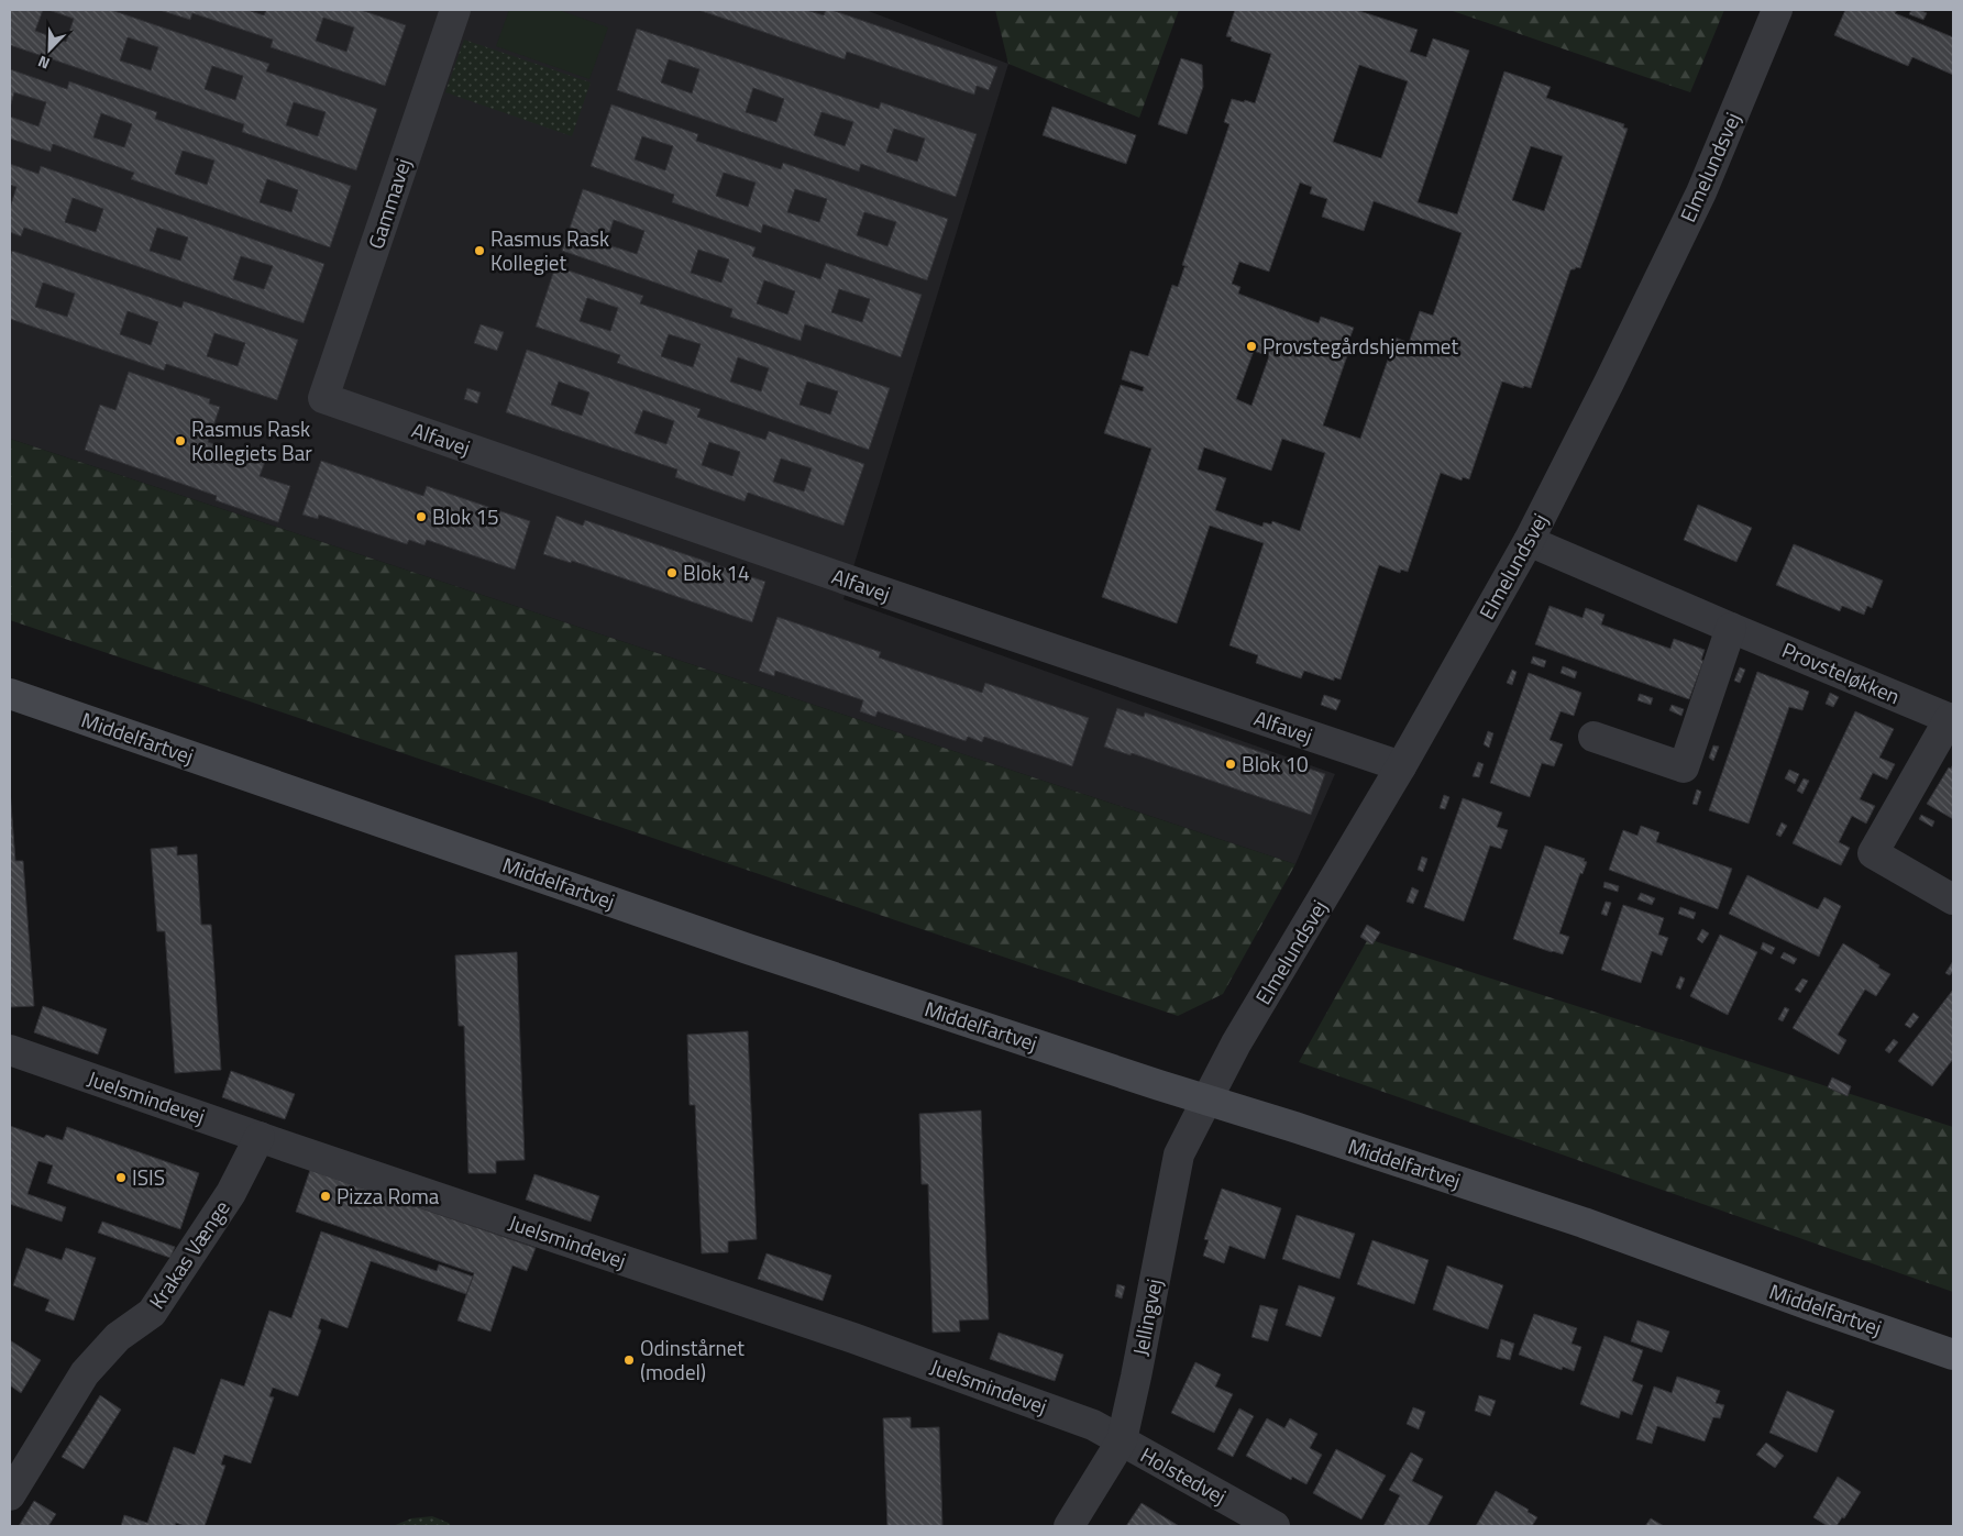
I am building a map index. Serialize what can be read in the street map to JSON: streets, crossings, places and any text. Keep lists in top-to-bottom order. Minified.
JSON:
{"streets":{"main road":["Middelfartvej"],"street":["Elmelundsvej","Gammavej","Alfavej","Provsteløkken","Juelsmindevej","Krakas Vænge","Jellingvej","Holstedvej"]},"crossings":[["Elmelundsvej","Alfavej"],["Elmelundsvej","Provsteløkken"],["Elmelundsvej","Middelfartvej"],["Elmelundsvej","Jellingvej"],["Gammavej","Alfavej"],["Middelfartvej","Jellingvej"],["Juelsmindevej","Krakas Vænge"],["Juelsmindevej","Jellingvej"],["Juelsmindevej","Holstedvej"],["Jellingvej","Holstedvej"]],"places":["Rasmus Rask Kollegiet","Provstegårdshjemmet","Rasmus Rask Kollegiets Bar","Blok 15","Blok 14","Blok 10","ISIS","Pizza Roma","Odinstårnet (model)"],"north":"bottom left"}
